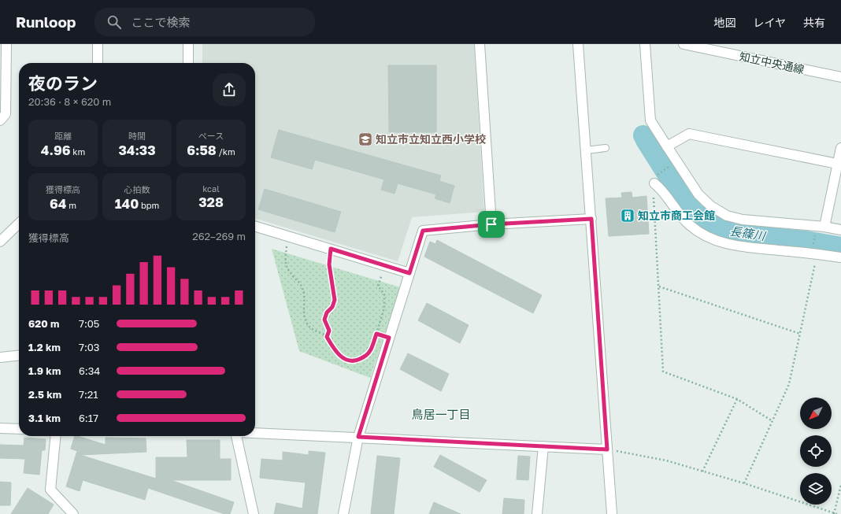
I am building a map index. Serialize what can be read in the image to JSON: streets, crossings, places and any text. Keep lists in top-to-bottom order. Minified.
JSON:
{"streets":{"street":["知立中央通線"]},"districts":["鳥居一丁目"],"water":["長篠川"],"places":{"school or university":["知立市立知立西小学校"],"building":["知立市商工会館"]},"north":"bottom left","page":{"header":"Runloop","search":"ここで検索","nav":["地図","レイヤ","共有"],"heading":["夜のラン","20:36 · 8 × 620 m"],"stats":[["距離","4.96 km"],["時間","34:33"],["ペース","6:58 /km"],["獲得標高","64 m"],["心拍数","140 bpm"],["kcal","328"]],"chart":["獲得標高","262–269 m"],"list":[{"name":"620 m","note":"7:05"},{"name":"1.2 km","note":"7:03"},{"name":"1.9 km","note":"6:34"},{"name":"2.5 km","note":"7:21"},{"name":"3.1 km","note":"6:17"}]}}
